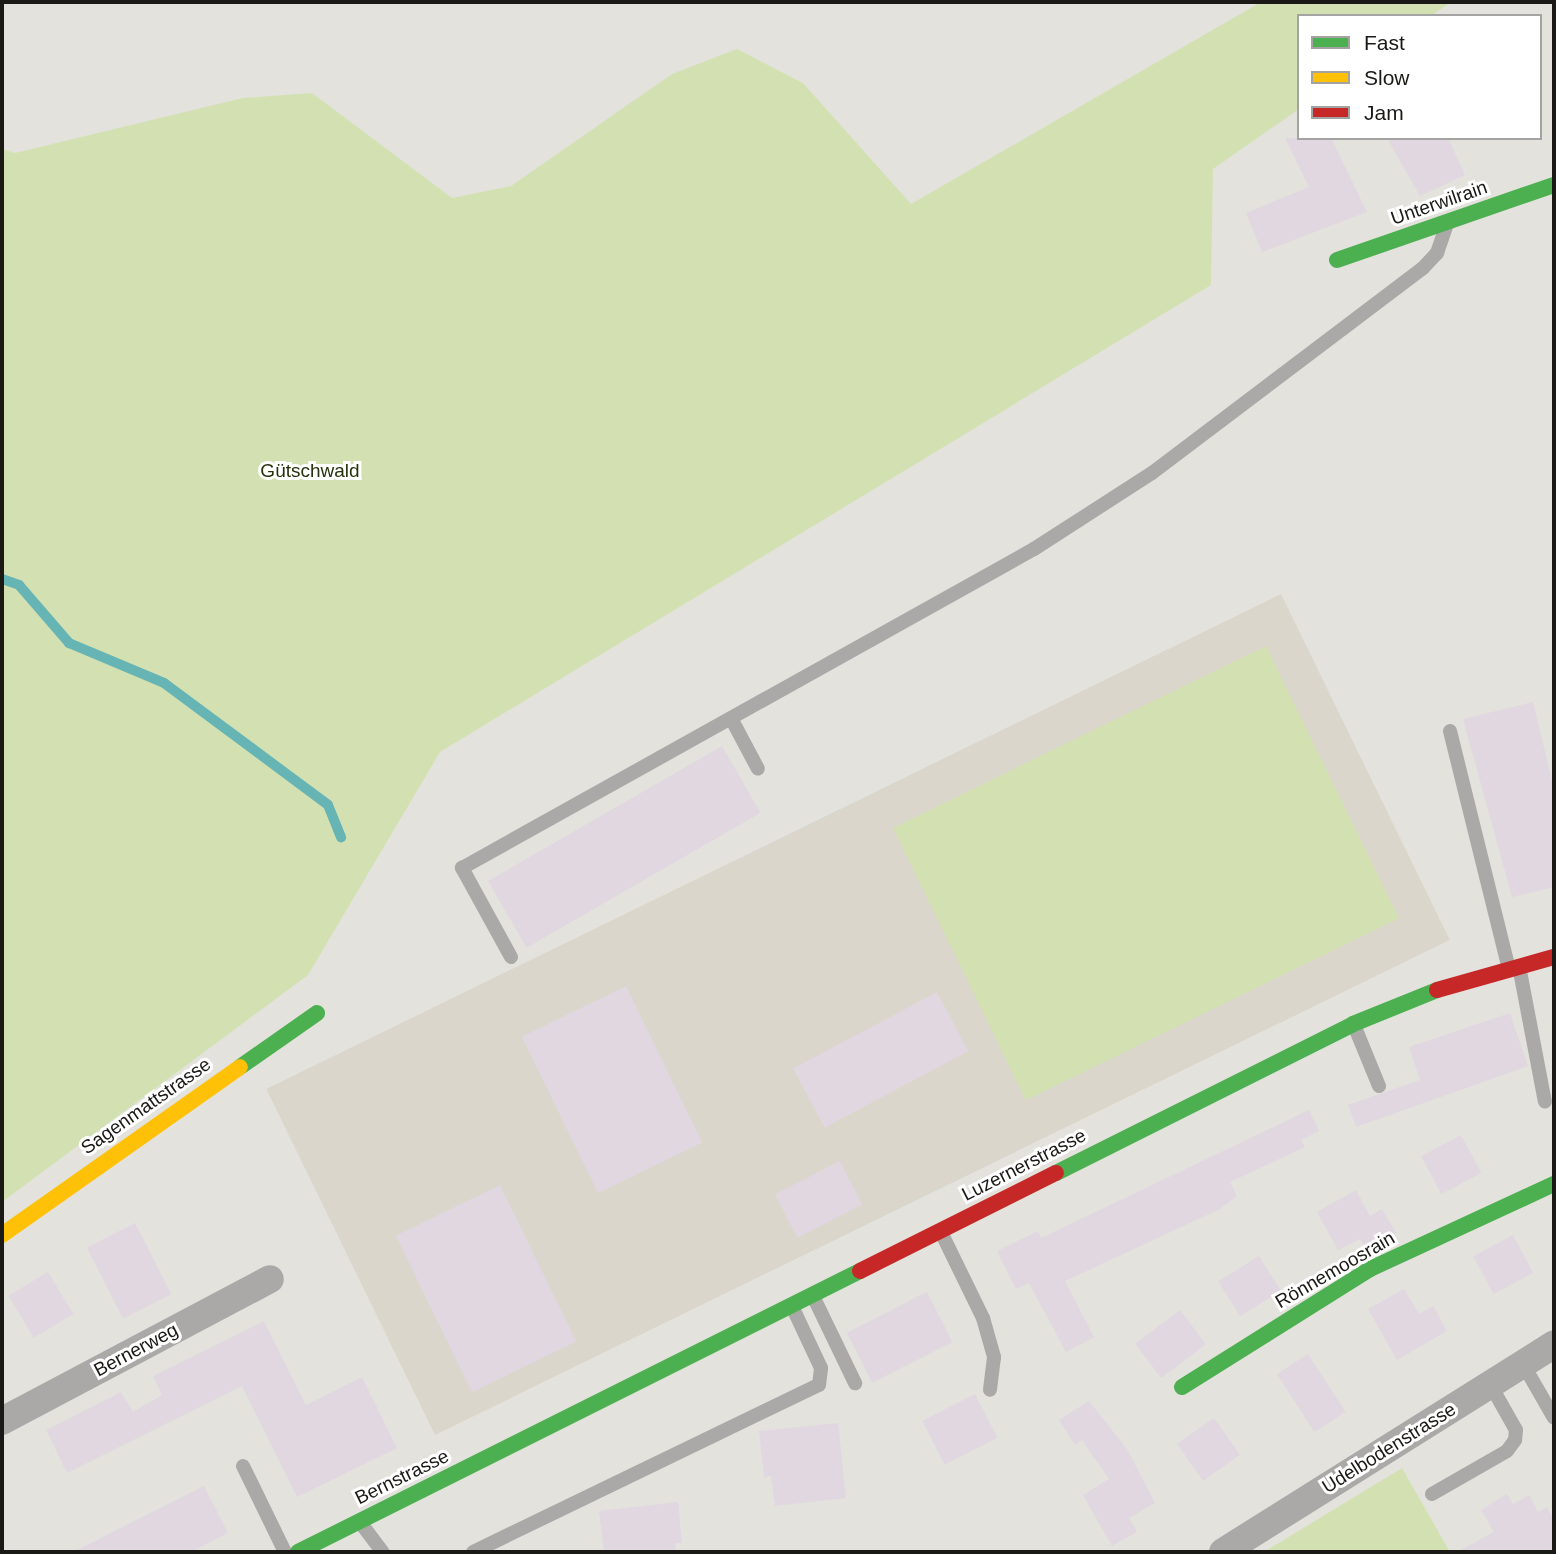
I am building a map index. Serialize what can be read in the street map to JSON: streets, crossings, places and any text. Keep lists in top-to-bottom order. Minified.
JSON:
{"streets":{"main road":["Unterwilrain","Sagenmattstrasse","Luzernerstrasse","Rönnemoosrain","Bernstrasse"],"street":["Bernerweg","Udelbodenstrasse"]},"crossings":[["Luzernerstrasse","Bernstrasse"]],"parks":["Gütschwald"],"legend":["Fast","Slow","Jam"]}
